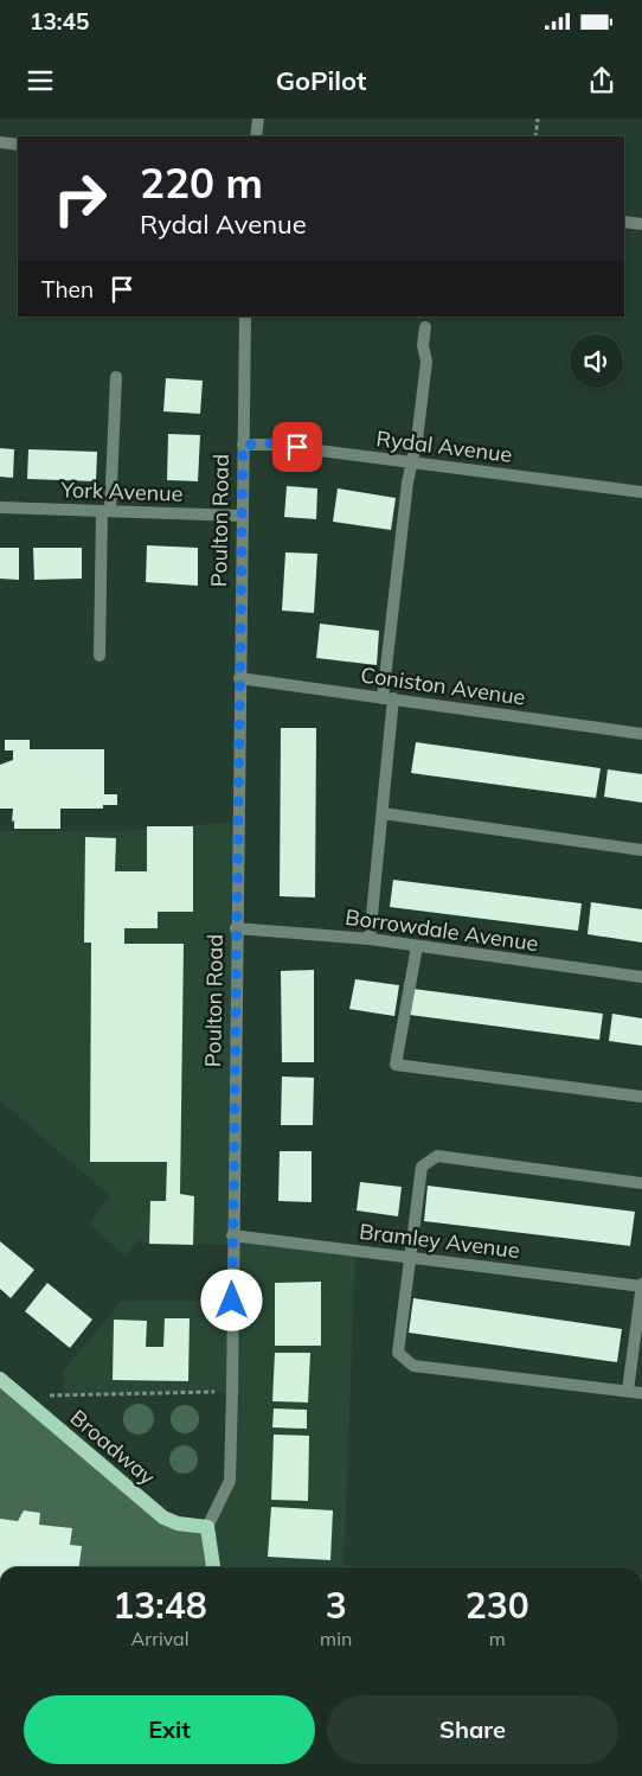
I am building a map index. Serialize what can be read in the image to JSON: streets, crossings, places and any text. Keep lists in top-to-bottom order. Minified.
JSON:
{"streets":{"main road":["Broadway"],"street":["Rydal Avenue","York Avenue","Poulton Road","Coniston Avenue","Borrowdale Avenue","Bramley Avenue"]},"crossings":[["Rydal Avenue","Poulton Road"],["York Avenue","Poulton Road"],["Poulton Road","Coniston Avenue"],["Poulton Road","Borrowdale Avenue"],["Poulton Road","Bramley Avenue"],["Poulton Road","Broadway"]],"page":{"status":"13:45","header":"GoPilot","turn":["220 m","Rydal Avenue"],"then":"Then","eta":["13:48","Arrival","3","min","230","m"],"buttons":["Exit","Share"]}}
